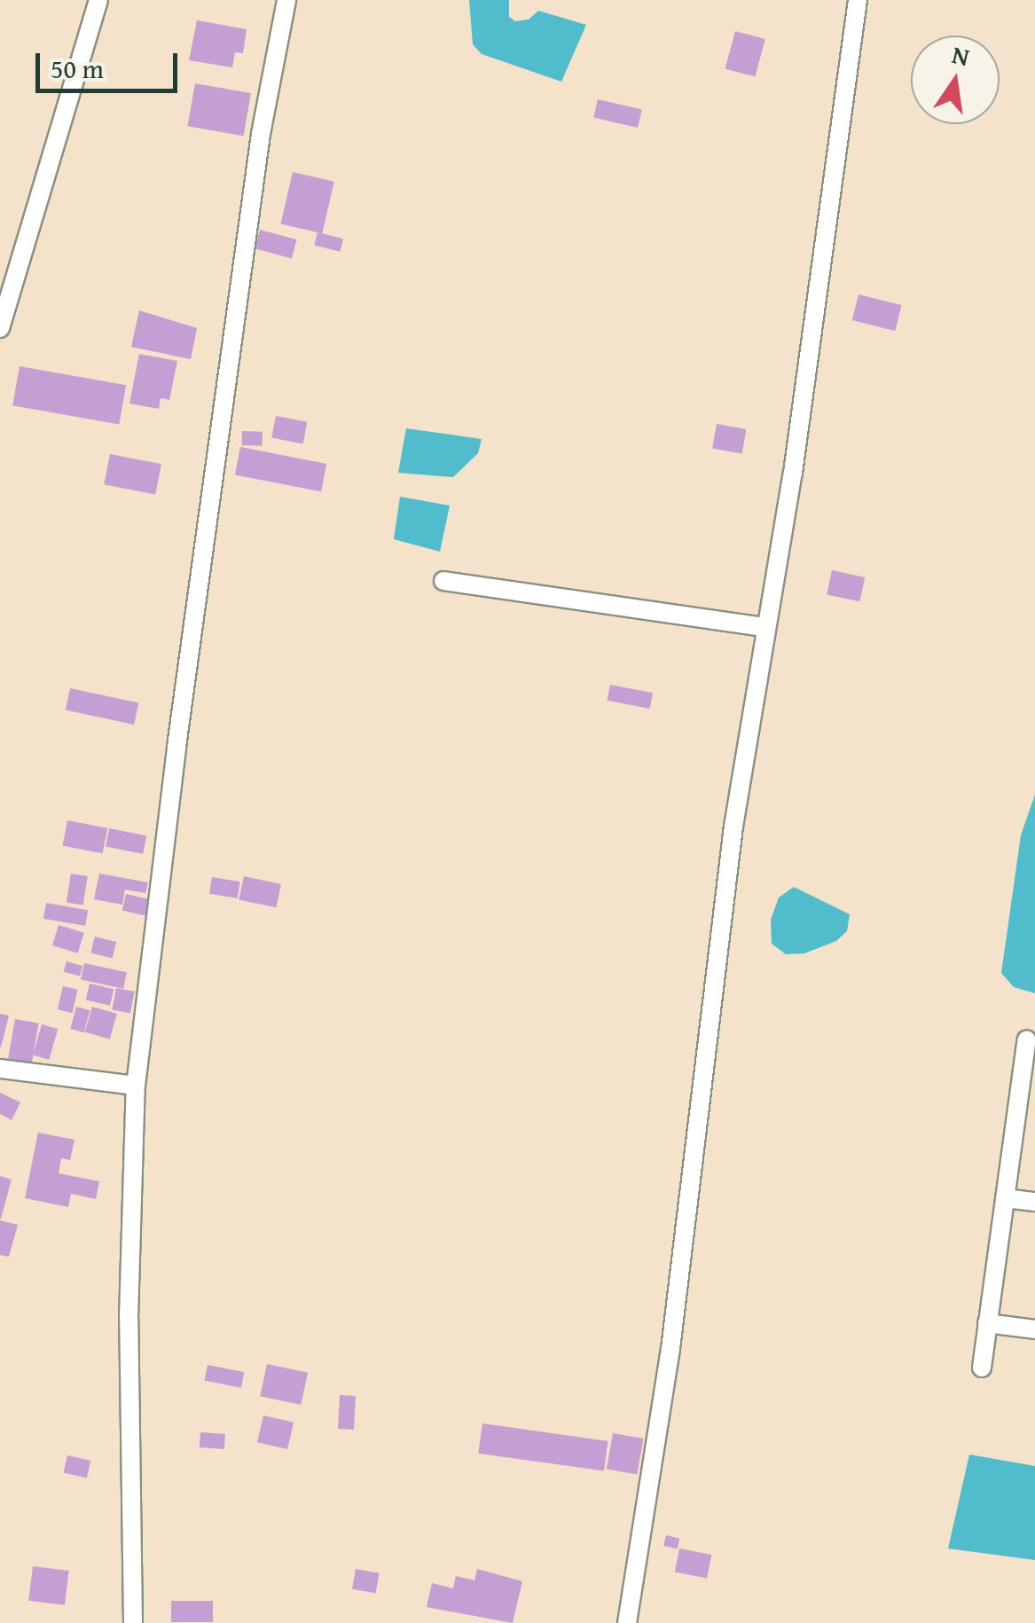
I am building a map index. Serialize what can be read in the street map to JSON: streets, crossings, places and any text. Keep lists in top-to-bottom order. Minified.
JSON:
{"scale_bar":"50 m","north":"top"}
